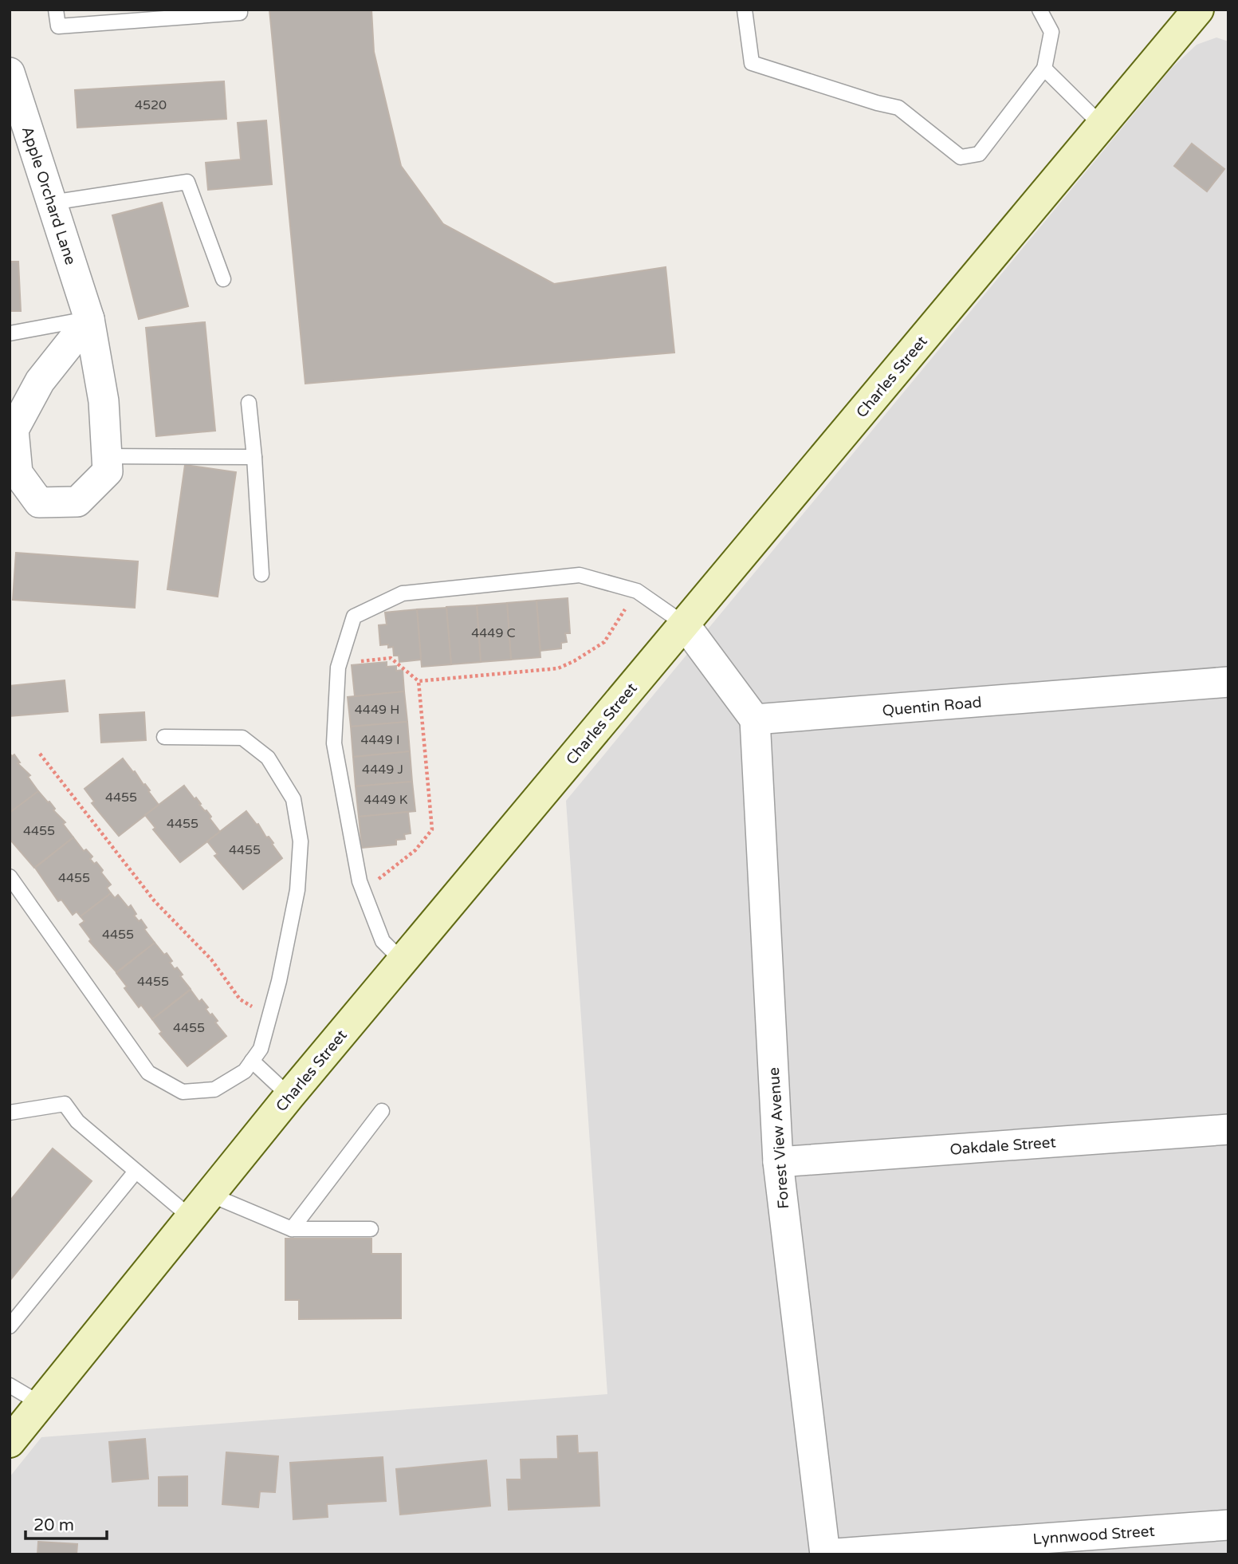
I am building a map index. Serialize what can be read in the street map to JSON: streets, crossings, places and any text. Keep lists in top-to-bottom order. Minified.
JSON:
{"streets":{"main road":["Charles Street"],"street":["Apple Orchard Lane","Quentin Road","Forest View Avenue","Oakdale Street","Lynnwood Street"]},"crossings":[["Quentin Road","Forest View Avenue"],["Forest View Avenue","Oakdale Street"],["Forest View Avenue","Lynnwood Street"]],"house_numbers":["4520","4449 C","4449 H","4449 I","4449 J","4455","4449 K","4455","4455","4455","4455","4455","4455","4455"],"scale_bar":"20 m"}
